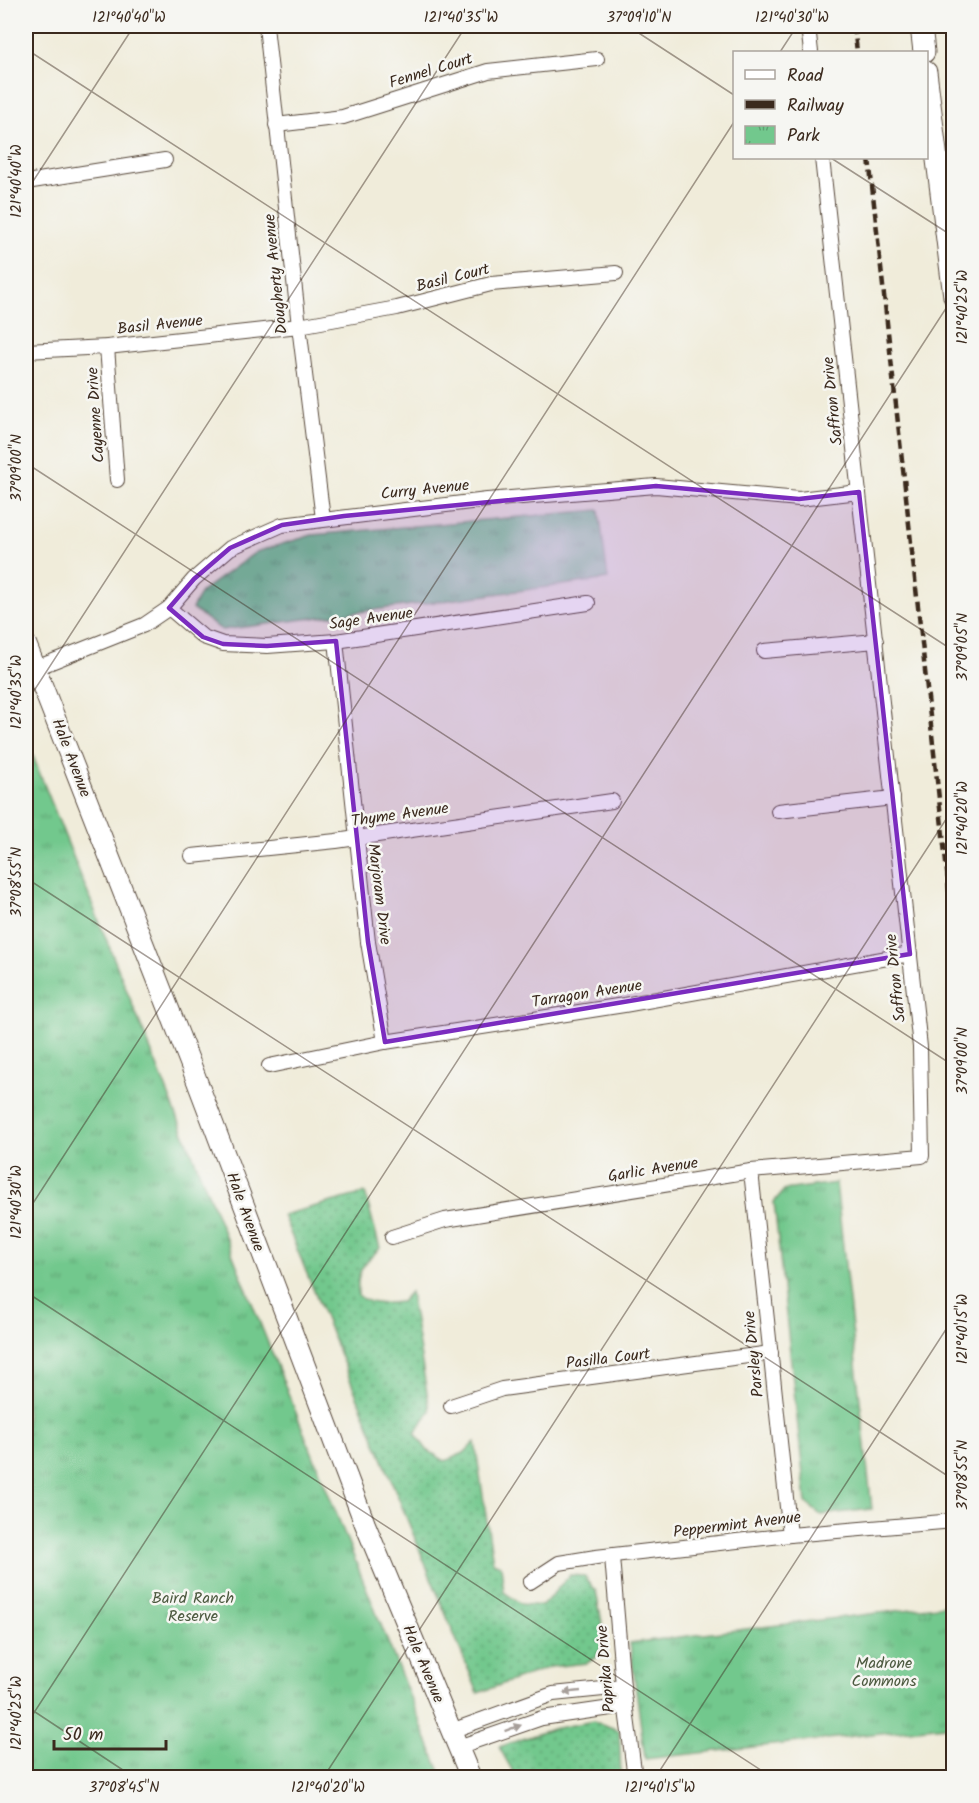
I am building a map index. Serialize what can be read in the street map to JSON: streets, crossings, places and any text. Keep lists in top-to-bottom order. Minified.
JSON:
{"streets":{"main road":["Hale Avenue"],"street":["Fennel Court","Dougherty Avenue","Basil Court","Basil Avenue","Saffron Drive","Cayenne Drive","Curry Avenue","Sage Avenue","Thyme Avenue","Marjoram Drive","Tarragon Avenue","Garlic Avenue","Parsley Drive","Pasilla Court","Peppermint Avenue","Paprika Drive"]},"crossings":[["Fennel Court","Dougherty Avenue"],["Dougherty Avenue","Basil Court"],["Dougherty Avenue","Basil Avenue"],["Dougherty Avenue","Curry Avenue"],["Basil Court","Basil Avenue"],["Basil Avenue","Cayenne Drive"],["Saffron Drive","Curry Avenue"],["Saffron Drive","Tarragon Avenue"],["Saffron Drive","Garlic Avenue"],["Curry Avenue","Sage Avenue"],["Curry Avenue","Hale Avenue"],["Sage Avenue","Marjoram Drive"],["Thyme Avenue","Marjoram Drive"],["Marjoram Drive","Tarragon Avenue"],["Garlic Avenue","Parsley Drive"],["Parsley Drive","Pasilla Court"],["Parsley Drive","Peppermint Avenue"],["Peppermint Avenue","Paprika Drive"]],"parks":["Baird Ranch Reserve","Madrone Commons"],"legend":["Road","Railway","Park"],"scale_bar":"50 m","coordinates":["121°40'40\"W","121°40'35\"W","37°09'10\"N","121°40'30\"W","121°40'25\"W","37°09'00\"N","37°09'05\"N","121°40'20\"W","37°08'55\"N","121°40'15\"W","37°08'45\"N"]}
